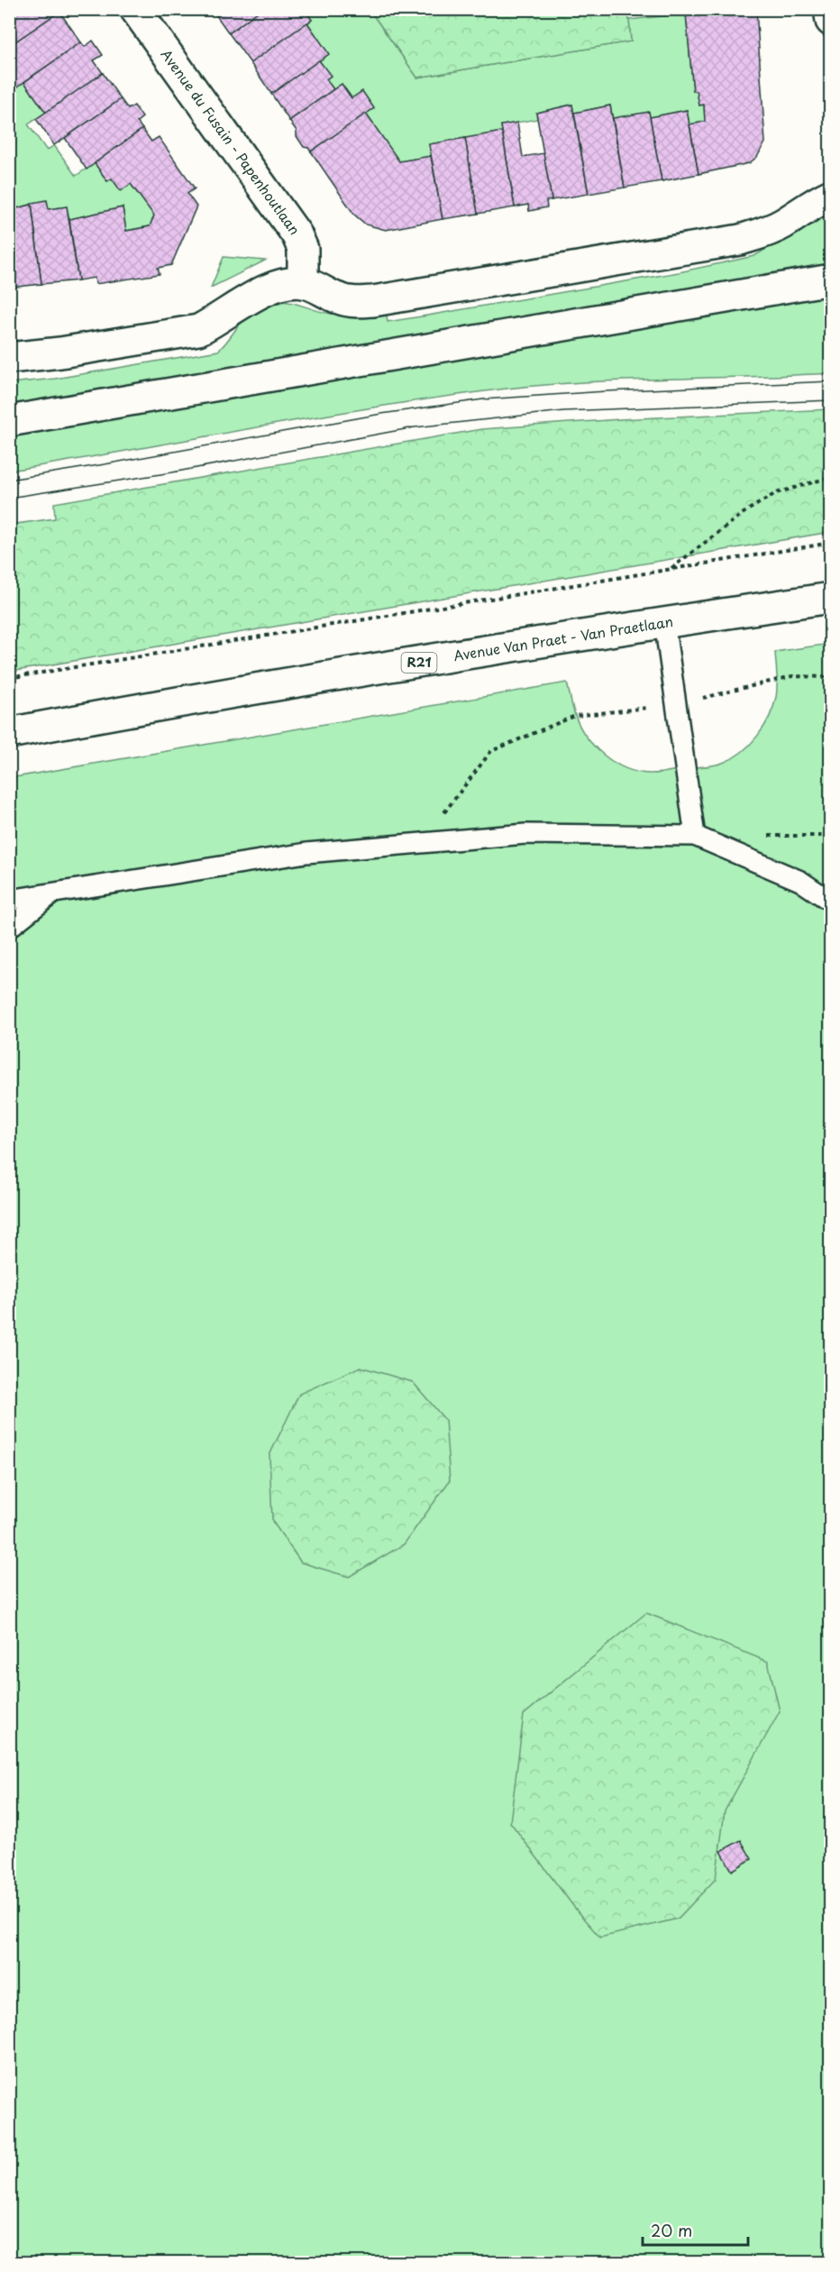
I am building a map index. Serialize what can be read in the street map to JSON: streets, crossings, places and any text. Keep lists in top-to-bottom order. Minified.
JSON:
{"streets":{"street":["Avenue du Fusain - Papenhoutlaan","Avenue Van Praet - Van Praetlaan","R21"]},"scale_bar":"20 m"}
